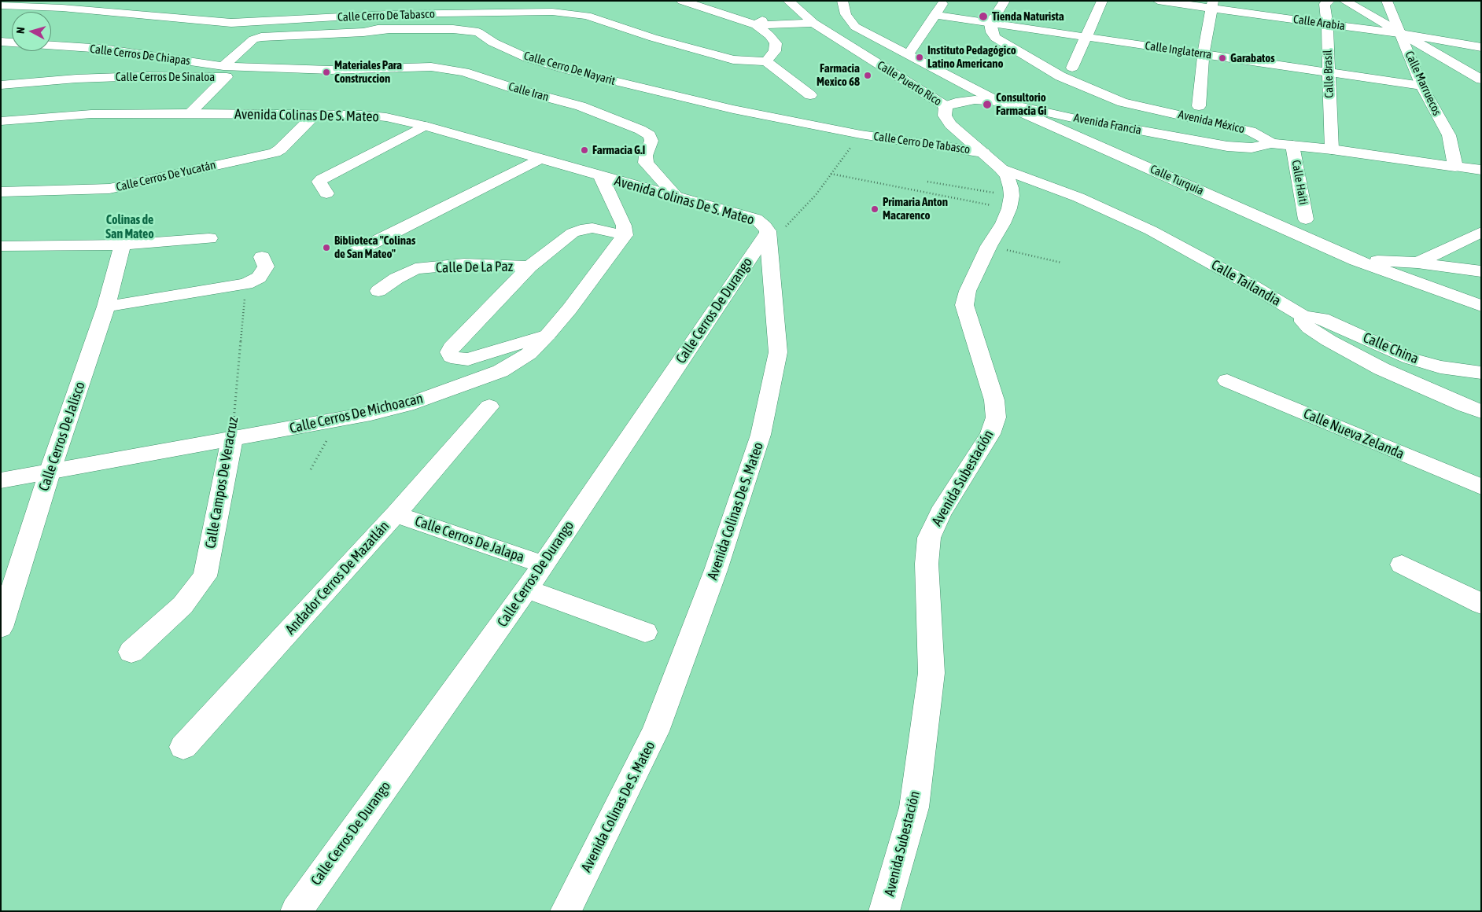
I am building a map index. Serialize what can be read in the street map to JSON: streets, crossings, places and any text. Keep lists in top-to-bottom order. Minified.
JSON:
{"streets":{"street":["Calle Cerro De Tabasco","Calle Arabia","Calle Inglaterra","Calle Cerros De Chiapas","Calle Cerro De Nayarit","Calle Brasil","Calle Cerros De Sinaloa","Calle Puerto Rico","Calle Marruecos","Calle Iran","Avenida Colinas De S. Mateo","Avenida México","Avenida Francia","Calle Cerros De Yucatán","Calle Turquia","Calle Haiti","Calle De La Paz","Calle Tailandia","Calle Cerros De Durango","Calle China","Calle Cerros De Michoacan","Calle Nueva Zelanda","Calle Cerros De Jalisco","Avenida Subestación","Calle Campos De Veracruz","Calle Cerros De Jalapa","Andador Cerros De Mazatlán"]},"crossings":[["Calle Cerro De Tabasco","Calle Cerro De Nayarit"],["Calle Arabia","Calle Brasil"],["Calle Arabia","Calle Marruecos"],["Calle Inglaterra","Calle Brasil"],["Calle Inglaterra","Calle Marruecos"],["Calle Inglaterra","Avenida México"],["Calle Cerros De Chiapas","Calle Cerros De Sinaloa"],["Calle Brasil","Avenida México"],["Calle Cerros De Sinaloa","Calle Iran"],["Calle Puerto Rico","Avenida Francia"],["Calle Marruecos","Avenida México"],["Calle Iran","Avenida Colinas De S. Mateo"],["Avenida Colinas De S. Mateo","Calle Cerros De Yucatán"],["Avenida Colinas De S. Mateo","Calle Cerros De Durango"],["Avenida México","Avenida Francia"],["Avenida México","Calle Haiti"],["Avenida Francia","Calle Turquia"],["Calle Tailandia","Calle China"],["Calle Cerros De Durango","Calle Cerros De Jalapa"],["Calle Cerros De Michoacan","Calle Campos De Veracruz"],["Calle Cerros De Jalapa","Andador Cerros De Mazatlán"]],"districts":["Colinas de San Mateo"],"places":["Tienda Naturista","Instituto Pedagógico Latino Americano","Garabatos","Materiales Para Construccion","Farmacia Mexico 68","Consultorio Farmacia Gi","Farmacia G.I","Primaria Anton Macarenco","Biblioteca \"Colinas de San Mateo\""],"north":"left"}
